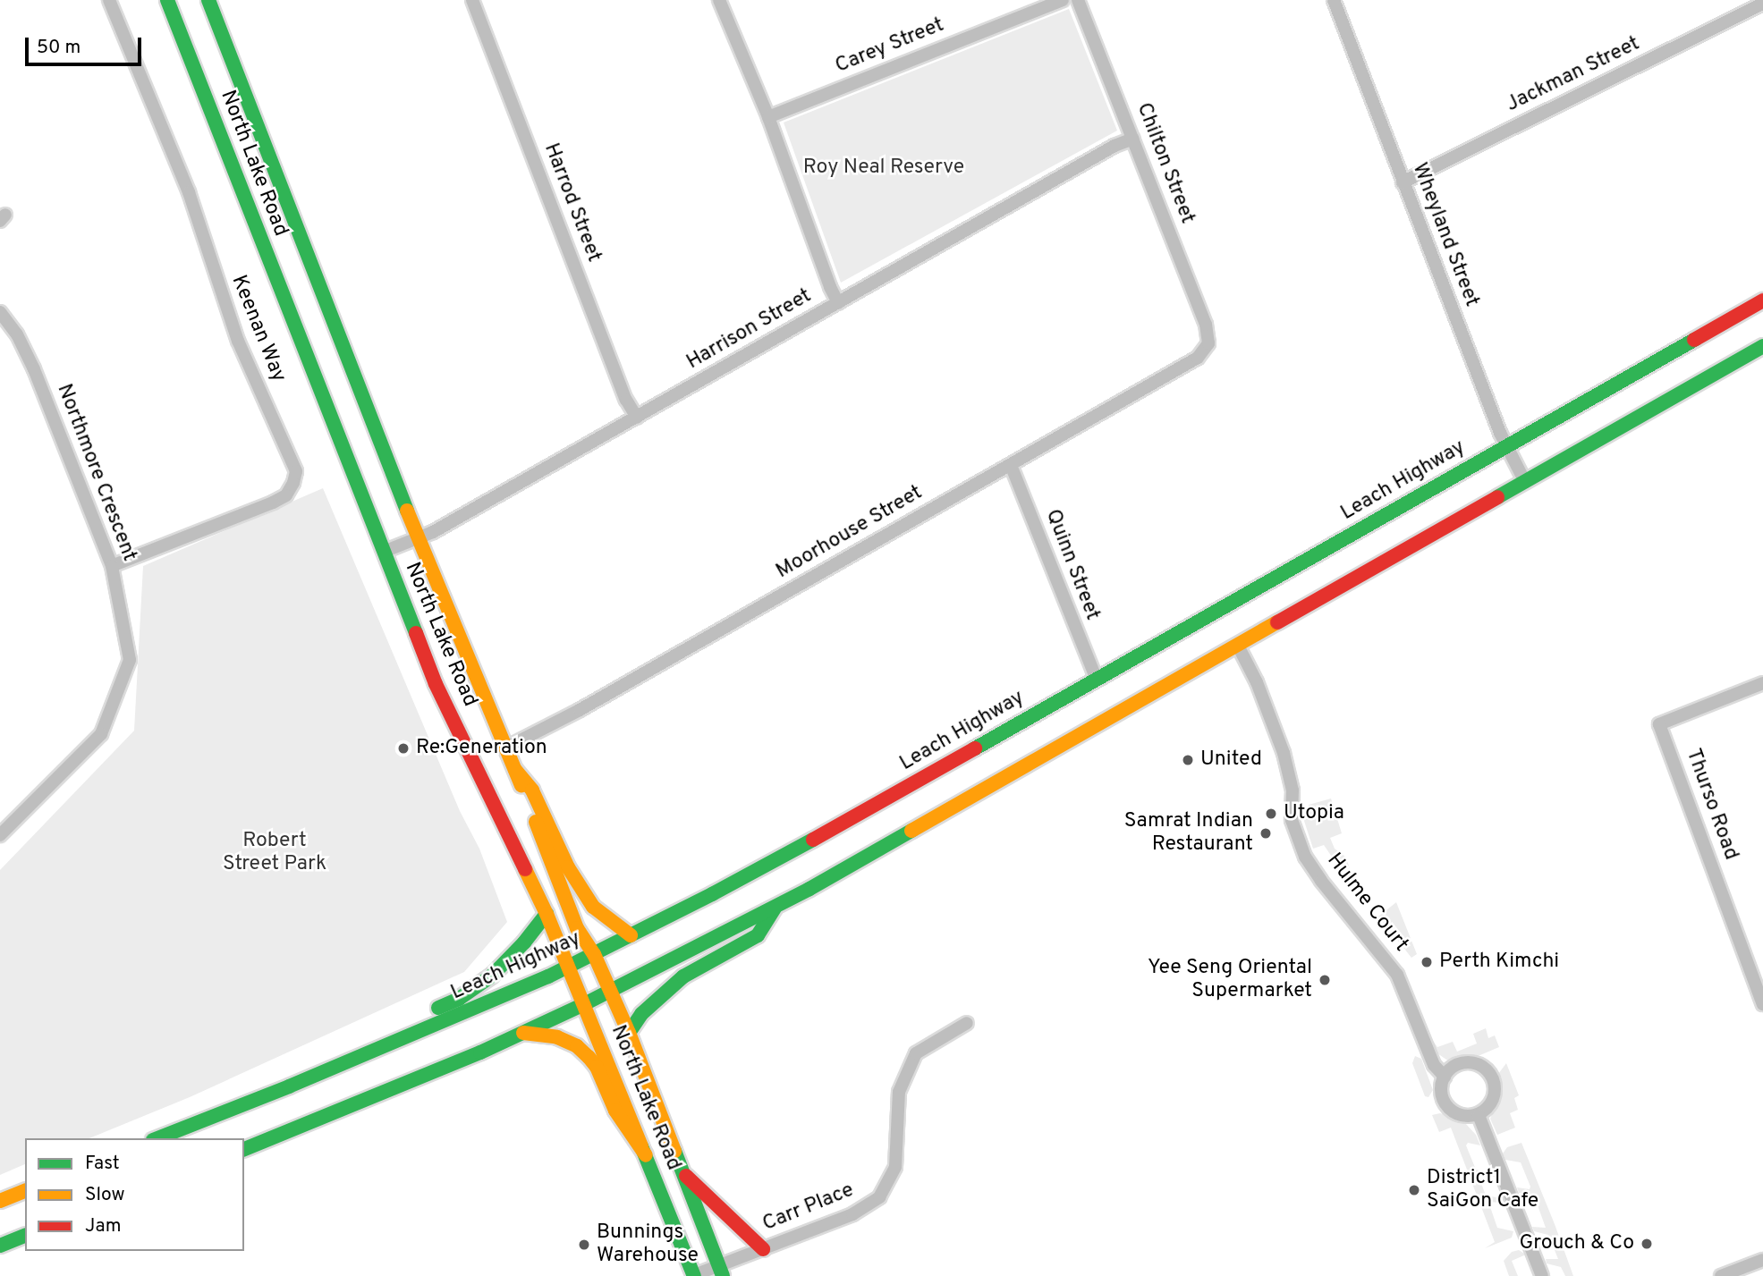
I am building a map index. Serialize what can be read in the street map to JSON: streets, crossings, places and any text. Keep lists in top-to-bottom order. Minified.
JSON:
{"streets":{"main road":["North Lake Road","Leach Highway"],"street":["Carey Street","Jackman Street","Chilton Street","Harrod Street","Wheyland Street","Keenan Way","Harrison Street","Northmore Crescent","Moorhouse Street","Quinn Street","Thurso Road","Hulme Court","Carr Place"]},"crossings":[["Jackman Street","Wheyland Street"],["North Lake Road","Harrison Street"],["North Lake Road","Leach Highway"],["North Lake Road","Moorhouse Street"],["North Lake Road","Carr Place"],["Chilton Street","Harrison Street"],["Chilton Street","Moorhouse Street"],["Harrod Street","Harrison Street"],["Wheyland Street","Leach Highway"],["Keenan Way","Northmore Crescent"],["Leach Highway","Quinn Street"],["Moorhouse Street","Quinn Street"]],"parks":["Roy Neal Reserve","Robert Street Park"],"places":["Re:Generation","United","Utopia","Samrat Indian Restaurant","Perth Kimchi","Yee Seng Oriental Supermarket","District1 SaiGon Cafe","Grouch & Co","Bunnings Warehouse"],"legend":["Fast","Slow","Jam"],"scale_bar":"50 m"}
